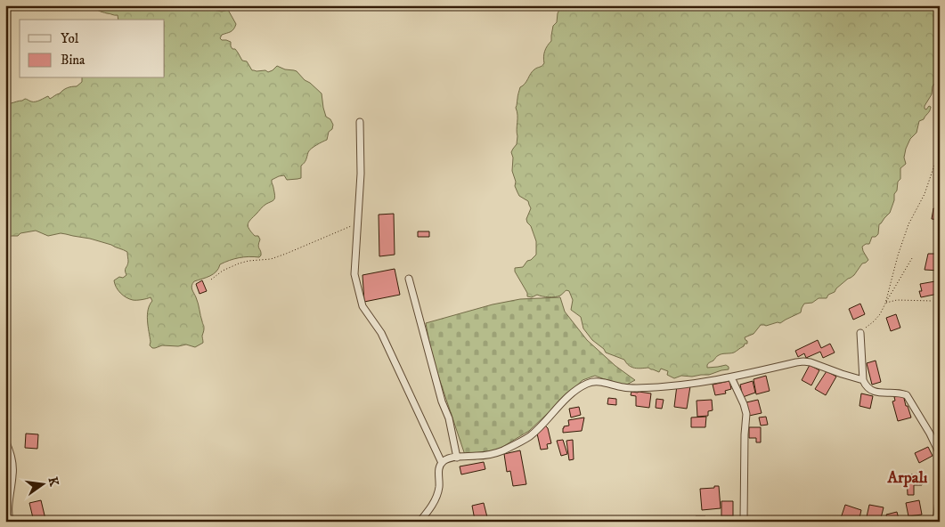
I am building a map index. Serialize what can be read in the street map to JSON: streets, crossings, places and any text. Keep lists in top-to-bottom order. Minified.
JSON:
{"districts":["Arpalı"],"legend":["Yol","Bina"],"north":"right"}
